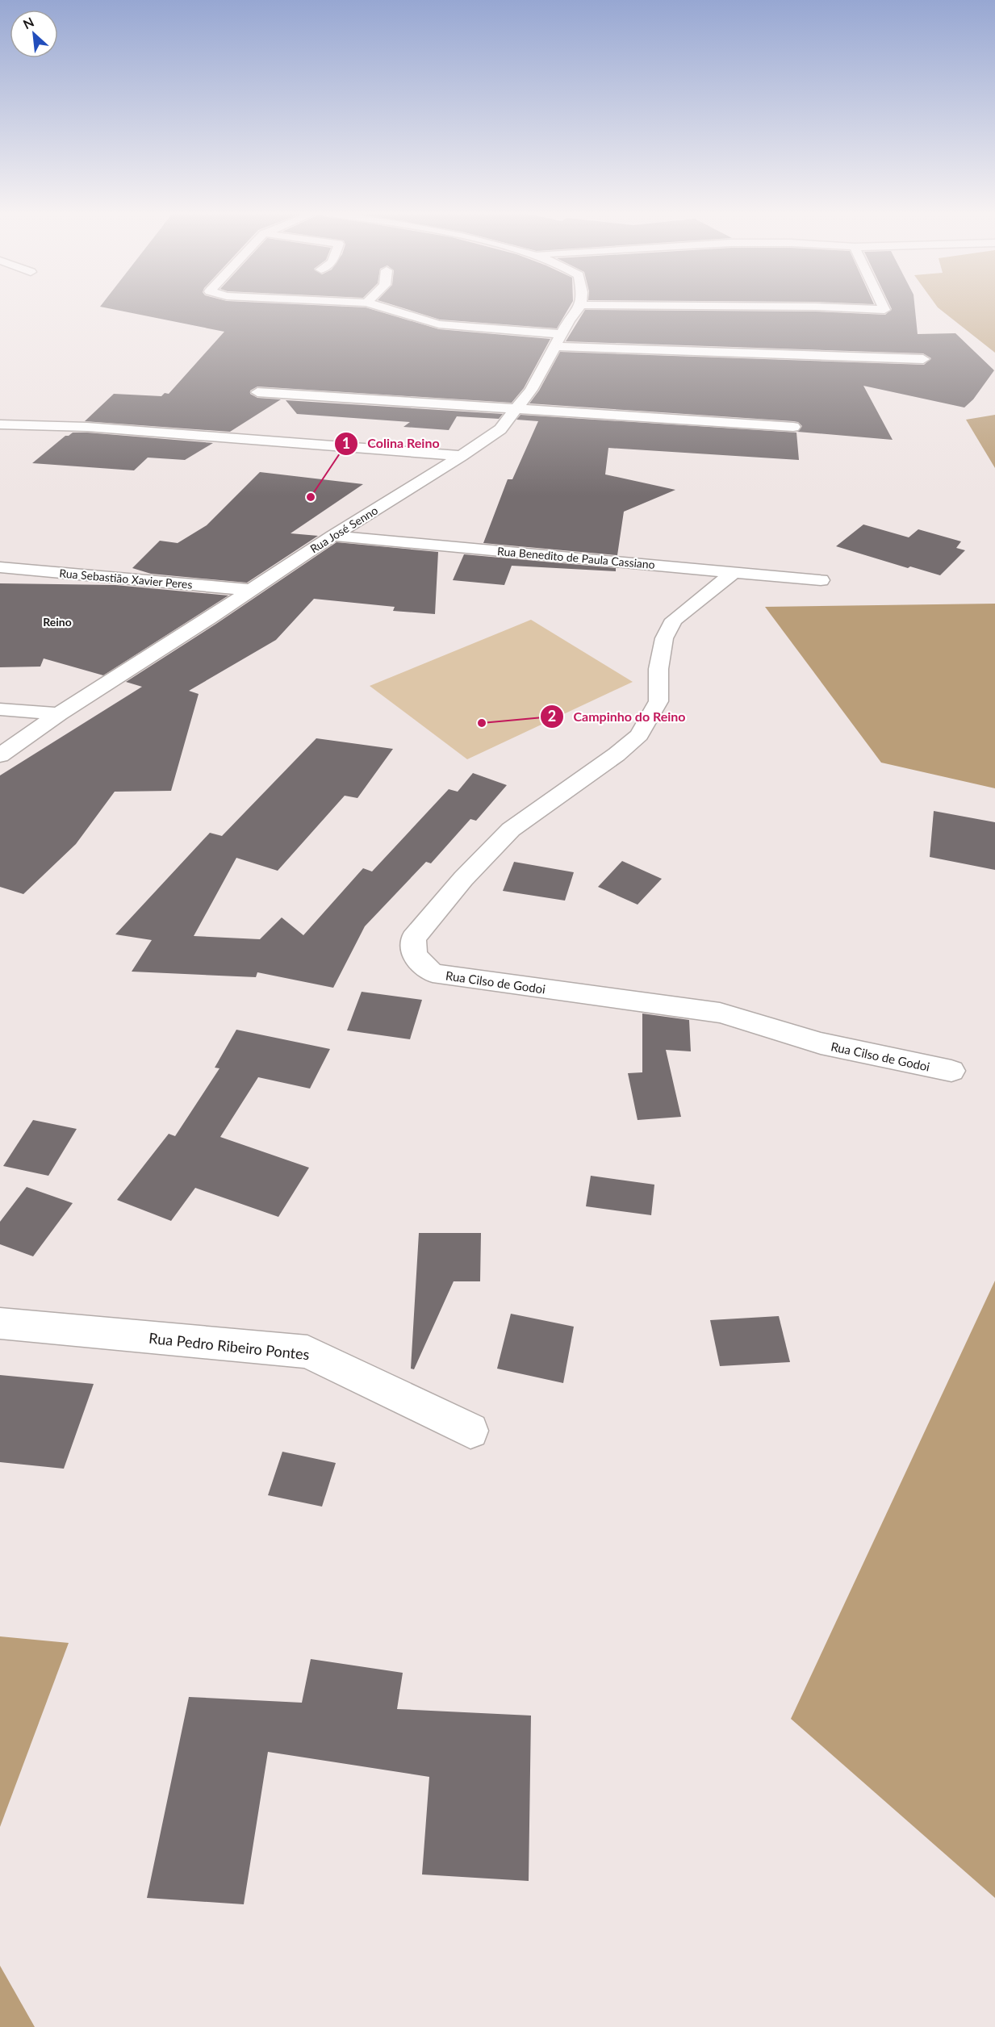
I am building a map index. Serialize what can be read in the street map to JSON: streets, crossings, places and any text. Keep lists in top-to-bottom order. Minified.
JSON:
{"streets":{"street":["Rua José Senno","Rua Benedito de Paula Cassiano","Rua Sebastião Xavier Peres","Rua Cilso de Godoi","Rua Pedro Ribeiro Pontes"]},"crossings":[["Rua José Senno","Rua Benedito de Paula Cassiano"],["Rua José Senno","Rua Sebastião Xavier Peres"],["Rua Benedito de Paula Cassiano","Rua Cilso de Godoi"]],"districts":["Reino"],"places":["Colina Reino","Campinho do Reino"],"north":"top left"}
